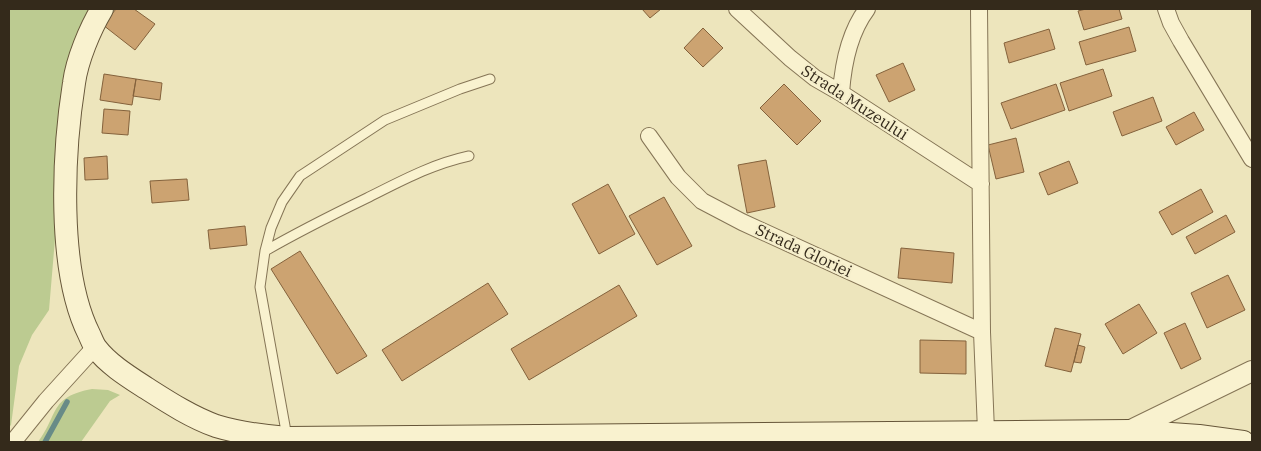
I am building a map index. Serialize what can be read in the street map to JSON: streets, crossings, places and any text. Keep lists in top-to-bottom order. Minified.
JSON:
{"streets":{"street":["Strada Muzeului","Strada Gloriei"]}}
